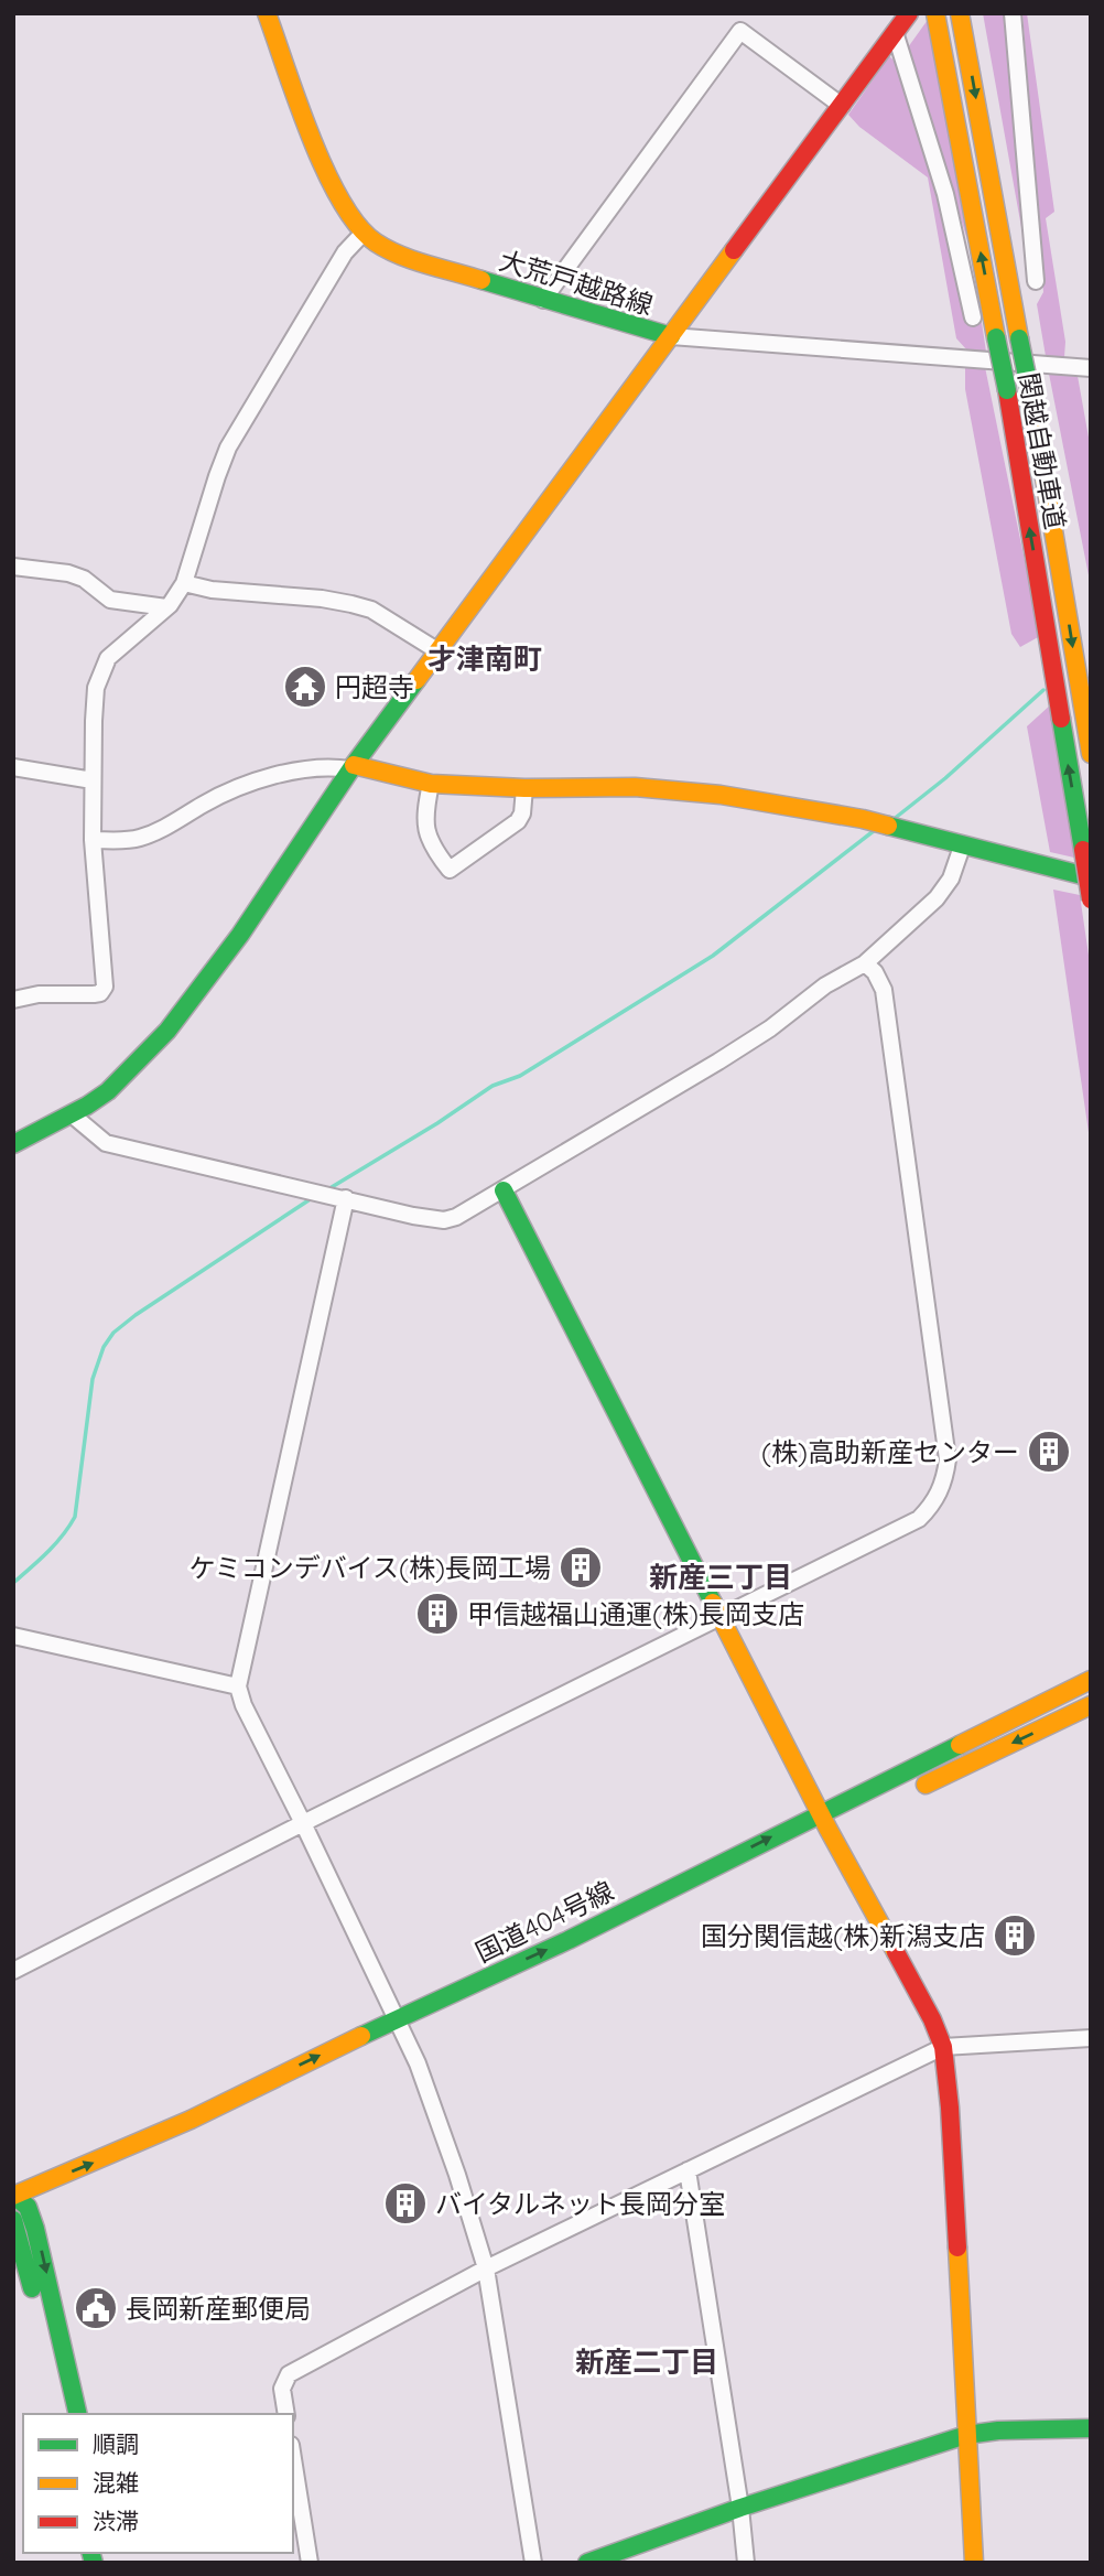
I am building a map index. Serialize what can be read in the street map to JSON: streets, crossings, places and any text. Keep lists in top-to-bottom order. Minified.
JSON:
{"streets":{"main road":["大荒戸越路線","関越自動車道","国道404号線"]},"districts":["才津南町","新産三丁目","新産二丁目"],"places":{"temple":["円超寺"],"building":["(株)高助新産センター","ケミコンデバイス(株)長岡工場","甲信越福山通運(株)長岡支店","国分関信越(株)新潟支店","バイタルネット長岡分室"],"public building":["長岡新産郵便局"]},"legend":["順調","混雑","渋滞"]}
